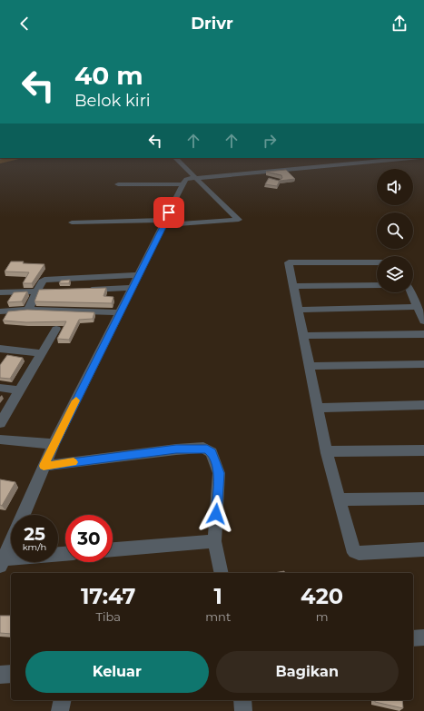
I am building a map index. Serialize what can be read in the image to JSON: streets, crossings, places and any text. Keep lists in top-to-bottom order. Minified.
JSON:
{"page":{"header":"Drivr","turn":["40 m","Belok kiri"],"speed":"25 km/h","limit":"30","eta":["17:47","Tiba","1","mnt","420","m"],"buttons":["Keluar","Bagikan"]}}
